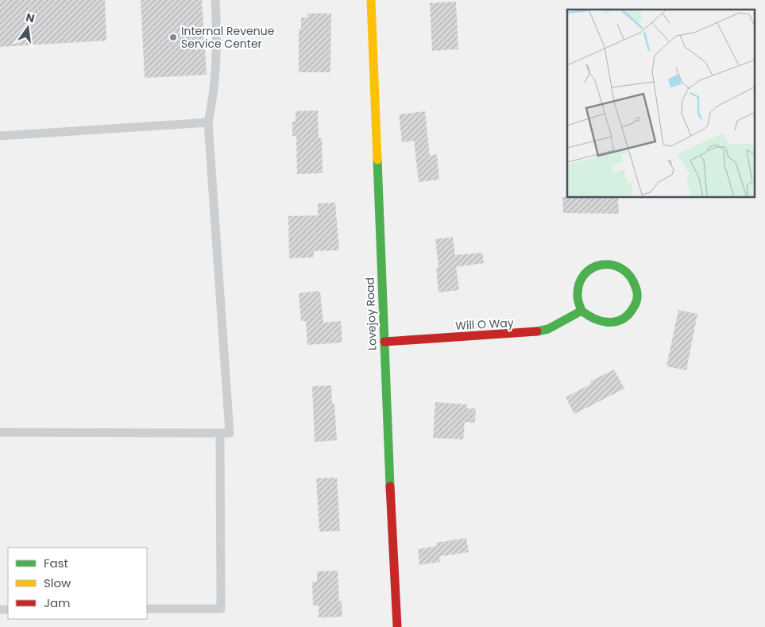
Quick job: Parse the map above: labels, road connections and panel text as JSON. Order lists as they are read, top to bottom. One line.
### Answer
{"streets":{"main road":["Lovejoy Road","Will O Way"]},"crossings":[["Lovejoy Road","Will O Way"]],"places":["Internal Revenue Service Center"],"legend":["Fast","Slow","Jam"],"north":"top"}
